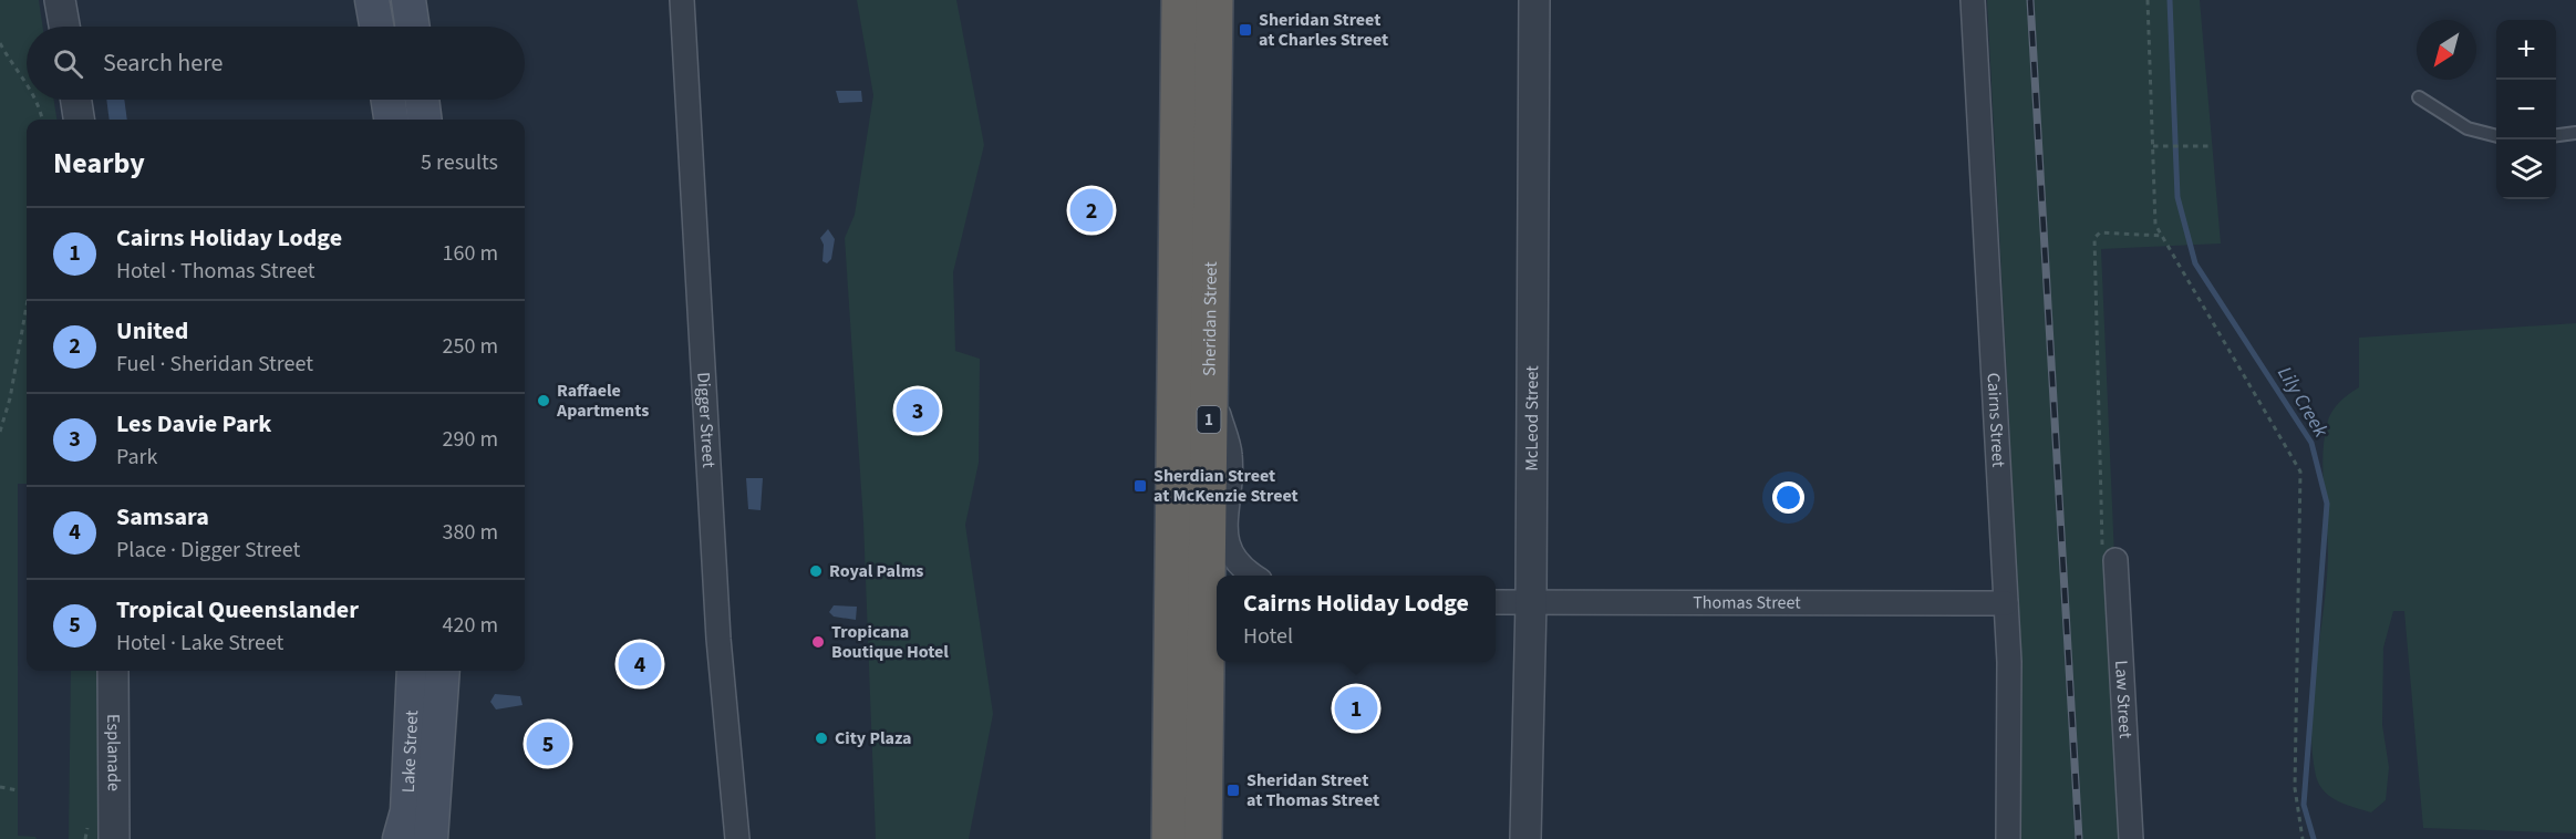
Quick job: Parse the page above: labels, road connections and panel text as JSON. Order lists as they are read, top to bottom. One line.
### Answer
{"streets":{"highway":["Sheridan Street","1"],"main road":["Lake Street"],"street":["Digger Street","McLeod Street","Cairns Street","Thomas Street","Law Street","Esplanade"]},"crossings":[["McLeod Street","Thomas Street"],["Cairns Street","Thomas Street"]],"water":["Lily Creek"],"places":{"transit":["Sheridan Street at Charles Street","Sherdian Street at McKenzie Street","Sheridan Street at Thomas Street"],"other":["Raffaele Apartments","Royal Palms","Tropicana Boutique Hotel","City Plaza"]},"north":"bottom left","page":{"map_buttons":["+","−"],"search":"Search here","heading":["Nearby","5 results"],"pins":["2","3","4","1","5"],"list":[{"mark":"1","name":"Cairns Holiday Lodge","note":"Hotel · Thomas Street","value":"160 m"},{"mark":"2","name":"United","note":"Fuel · Sheridan Street","value":"250 m"},{"mark":"3","name":"Les Davie Park","note":"Park","value":"290 m"},{"mark":"4","name":"Samsara","note":"Place · Digger Street","value":"380 m"},{"mark":"5","name":"Tropical Queenslander","note":"Hotel · Lake Street","value":"420 m"}],"popup":["Cairns Holiday Lodge","Hotel"]}}
